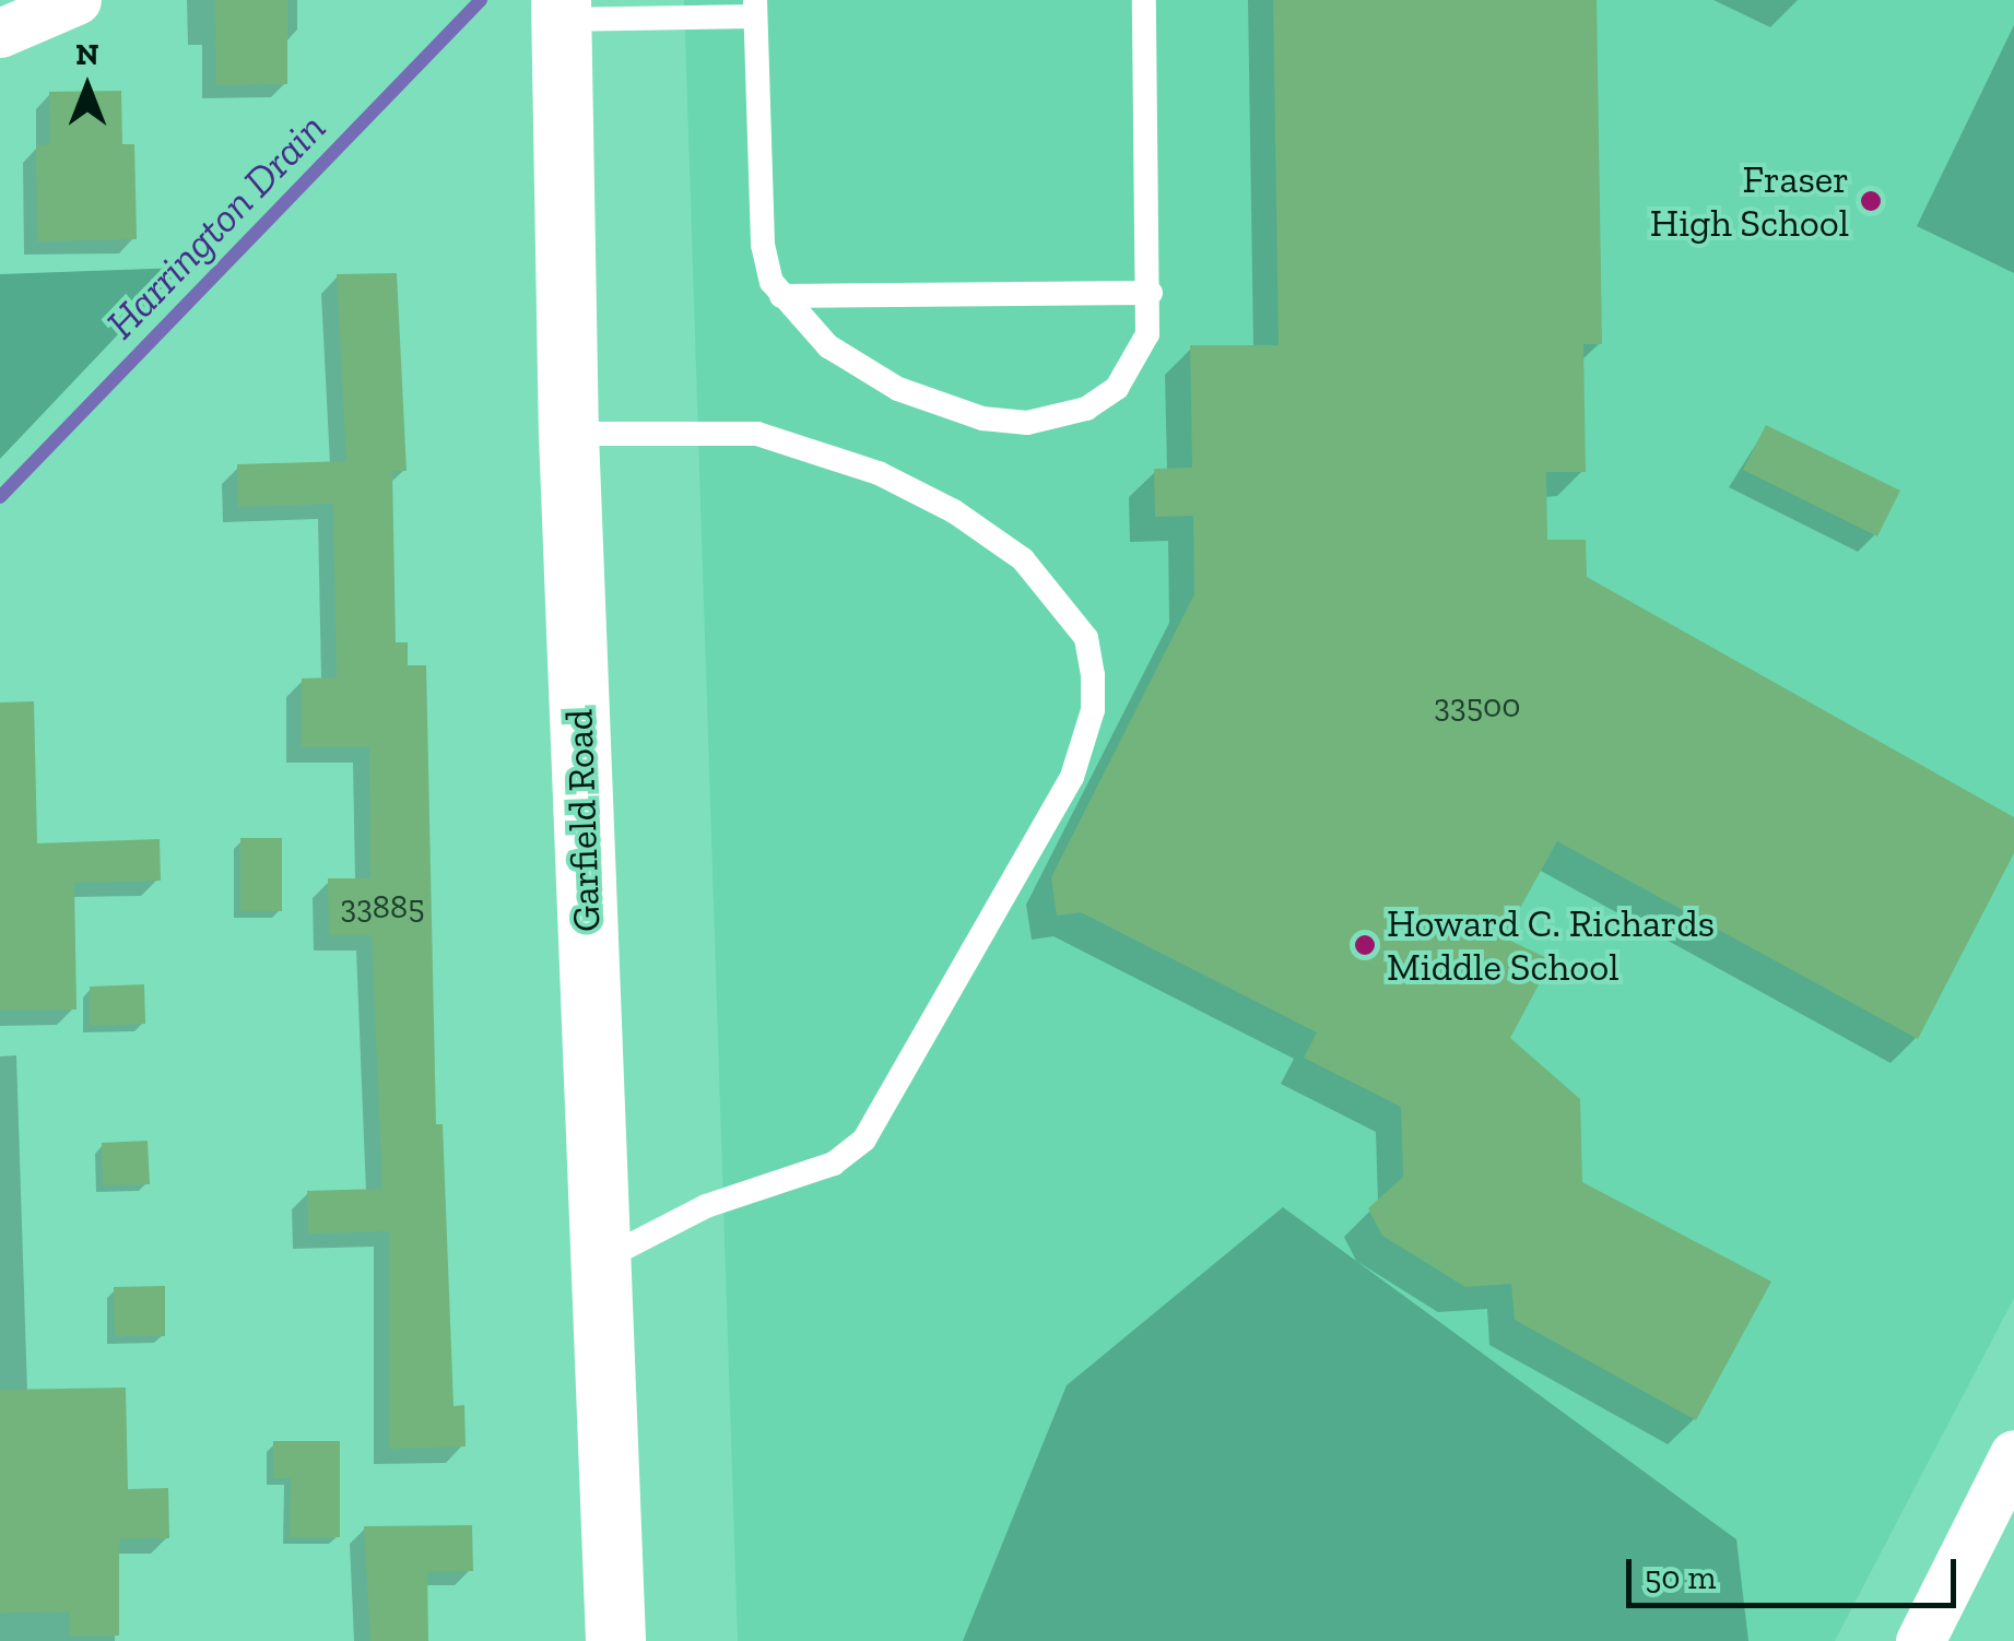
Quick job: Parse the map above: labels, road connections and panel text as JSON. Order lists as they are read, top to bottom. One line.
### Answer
{"streets":{"main road":["Garfield Road"]},"water":["Harrington Drain"],"places":["Fraser High School","Howard C. Richards Middle School"],"house_numbers":["33500","33885"],"scale_bar":"50 m","north":"top"}
